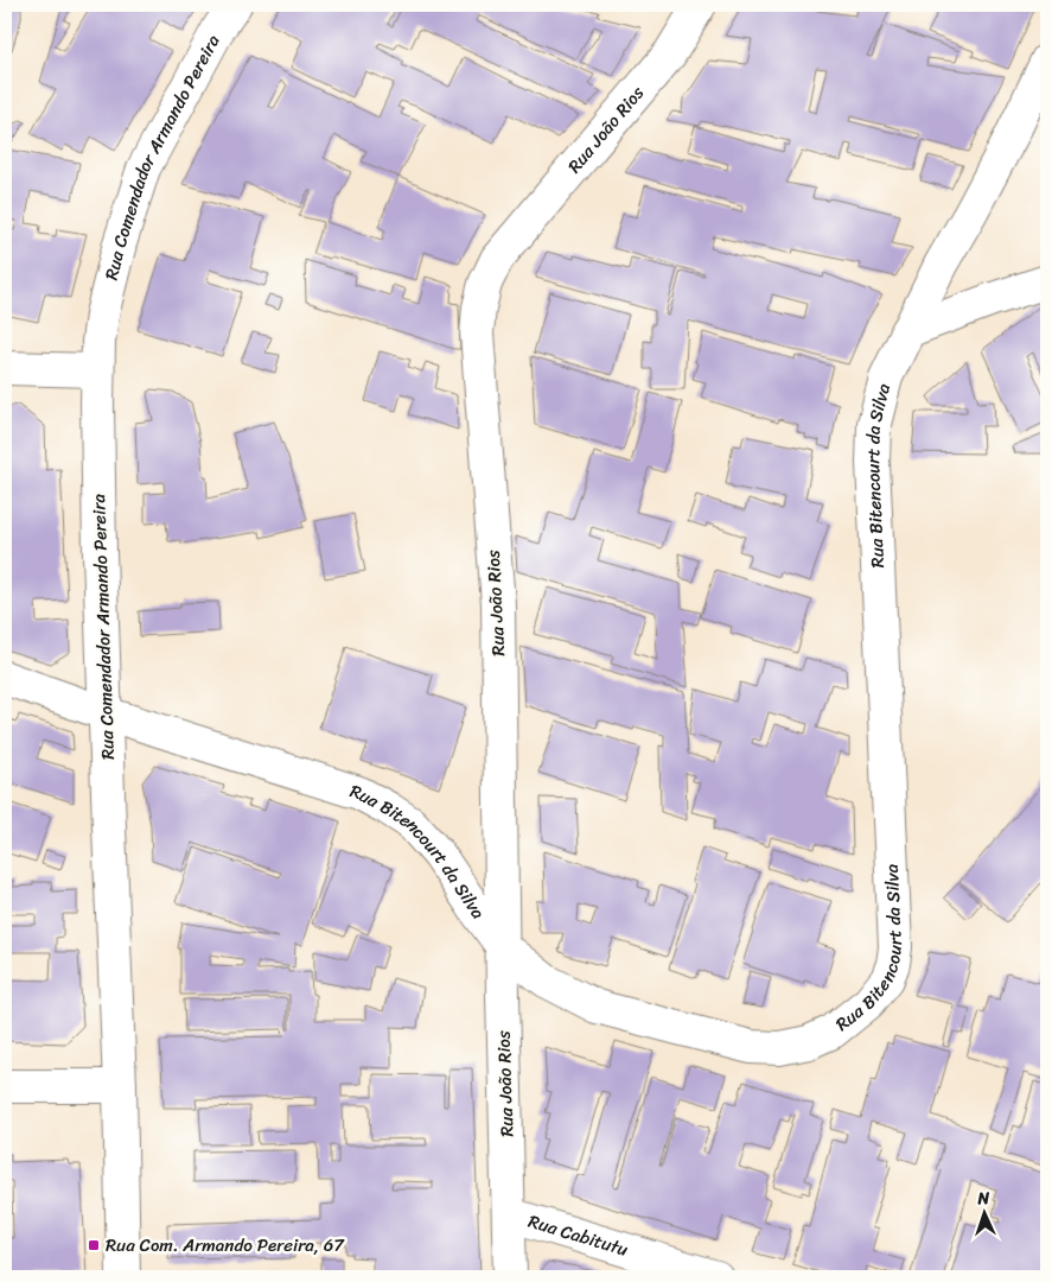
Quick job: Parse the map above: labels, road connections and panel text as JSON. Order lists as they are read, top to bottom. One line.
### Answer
{"streets":{"street":["Rua João Rios","Rua Comendador Armando Pereira","Rua Bitencourt da Silva","Rua Cabitutu"]},"crossings":[["Rua João Rios","Rua Bitencourt da Silva"],["Rua João Rios","Rua Cabitutu"],["Rua Comendador Armando Pereira","Rua Bitencourt da Silva"]],"places":{"transit":["Rua Com. Armando Pereira, 67"]},"north":"top"}
